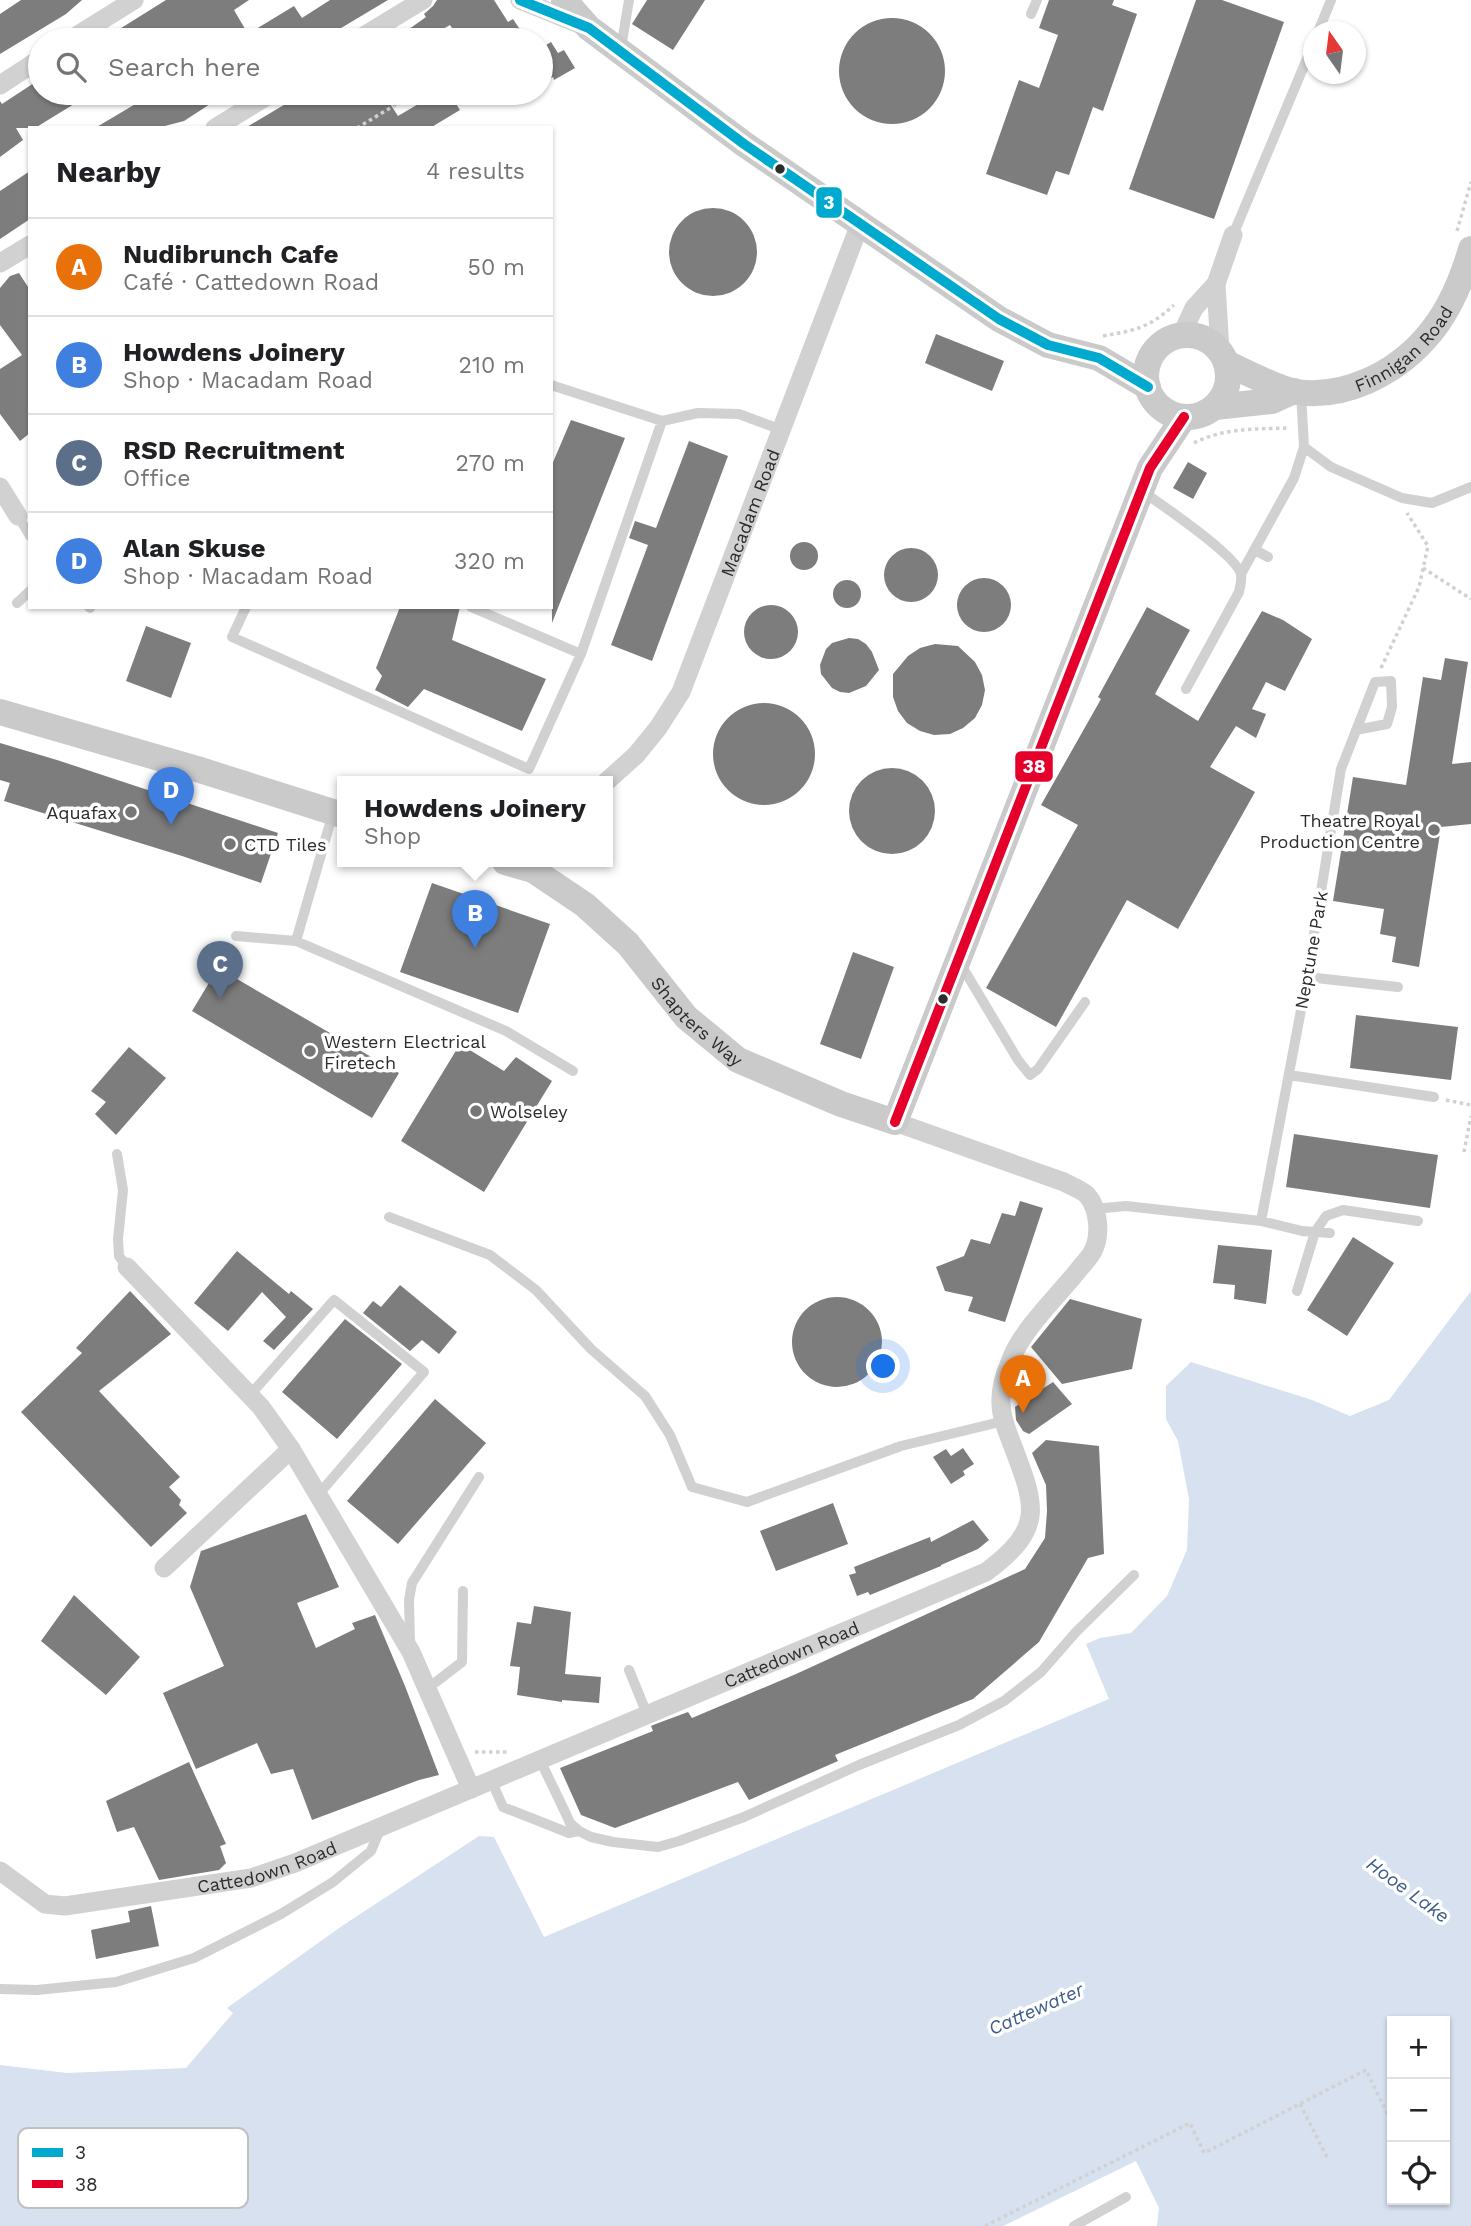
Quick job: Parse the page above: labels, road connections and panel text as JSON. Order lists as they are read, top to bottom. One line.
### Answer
{"streets":{"street":["Finnigan Road","Macadam Road","Shapters Way","Cattedown Road"],"lane":["Neptune Park"]},"water":["Hooe Lake","Cattewater"],"places":["Aquafax","Theatre Royal Production Centre","CTD Tiles","Western Electrical Firetech","Wolseley"],"lines":["transit line 3","transit line 38"],"legend":["3","38"],"north":"top","page":{"search":"Search here","heading":["Nearby","4 results"],"list":[{"mark":"A","name":"Nudibrunch Cafe","note":"Café · Cattedown Road","value":"50 m"},{"mark":"B","name":"Howdens Joinery","note":"Shop · Macadam Road","value":"210 m"},{"mark":"C","name":"RSD Recruitment","note":"Office","value":"270 m"},{"mark":"D","name":"Alan Skuse","note":"Shop · Macadam Road","value":"320 m"}],"pins":["D","B","C","A"],"popup":["Howdens Joinery","Shop"],"map_buttons":["+","−"]}}
